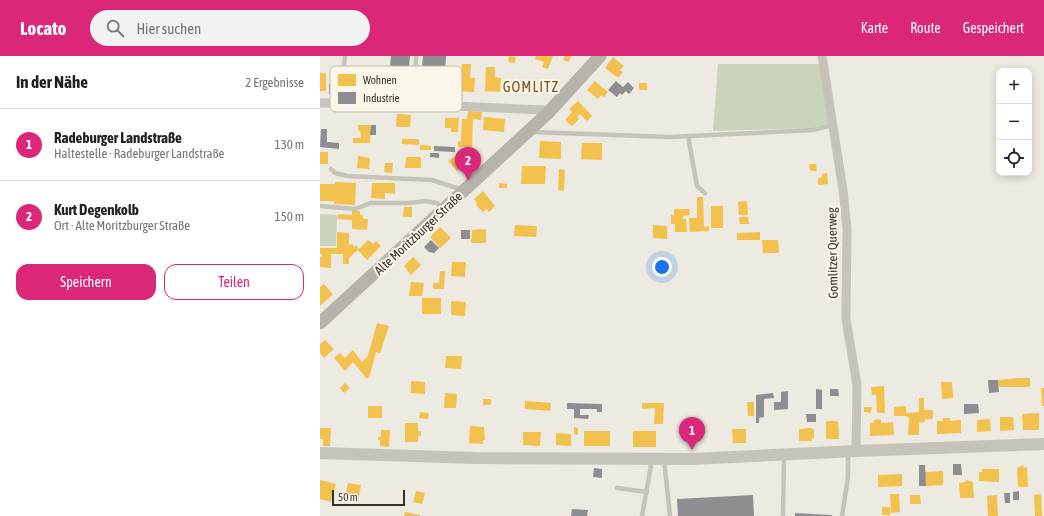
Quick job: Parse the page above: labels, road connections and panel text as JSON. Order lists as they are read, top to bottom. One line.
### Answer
{"streets":{"main road":["Alte Moritzburger Straße"],"street":["Gomlitzer Querweg"]},"districts":["GOMLITZ"],"legend":["Wohnen","Industrie"],"scale_bar":"50 m","page":{"header":"Locato","search":"Hier suchen","nav":["Karte","Route","Gespeichert"],"heading":["In der Nähe","2 Ergebnisse"],"map_buttons":["+","−"],"list":[{"mark":"1","name":"Radeburger Landstraße","note":"Haltestelle · Radeburger Landstraße","value":"130 m"},{"mark":"2","name":"Kurt Degenkolb","note":"Ort · Alte Moritzburger Straße","value":"150 m"}],"pins":["2","1"],"buttons":["Speichern","Teilen"],"scale":"50 m"}}
